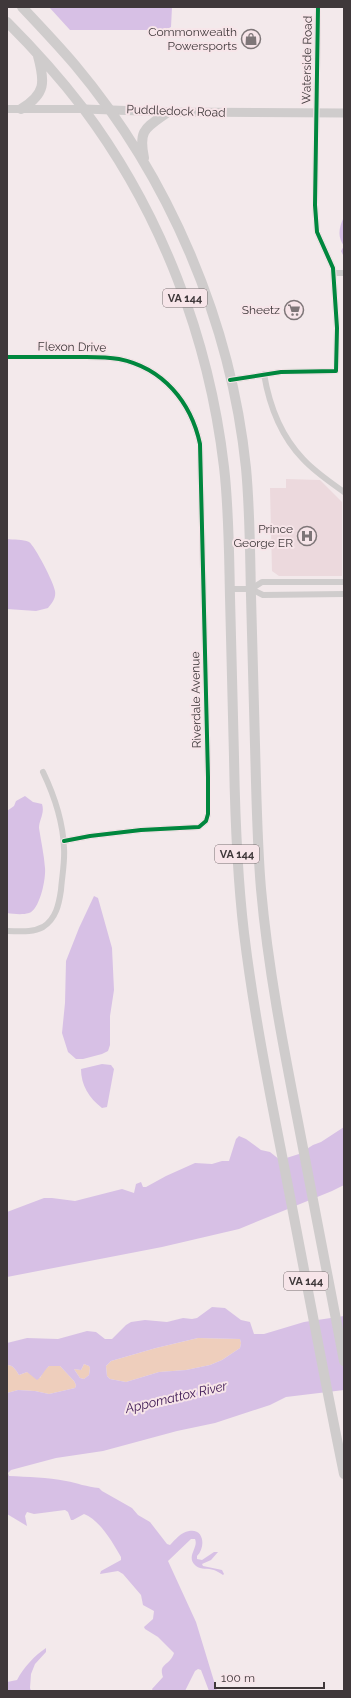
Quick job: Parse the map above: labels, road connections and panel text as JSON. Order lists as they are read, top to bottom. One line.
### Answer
{"streets":{"main road":["Puddledock Road","VA 144"],"street":["Waterside Road","Flexon Drive","Riverdale Avenue"]},"crossings":[["Waterside Road","Puddledock Road"],["Puddledock Road","VA 144"],["Flexon Drive","Riverdale Avenue"]],"water":["Appomattox River"],"places":{"shop":["Commonwealth Powersports"],"supermarket":["Sheetz"],"hospital":["Prince George ER"]},"scale_bar":"100 m"}
